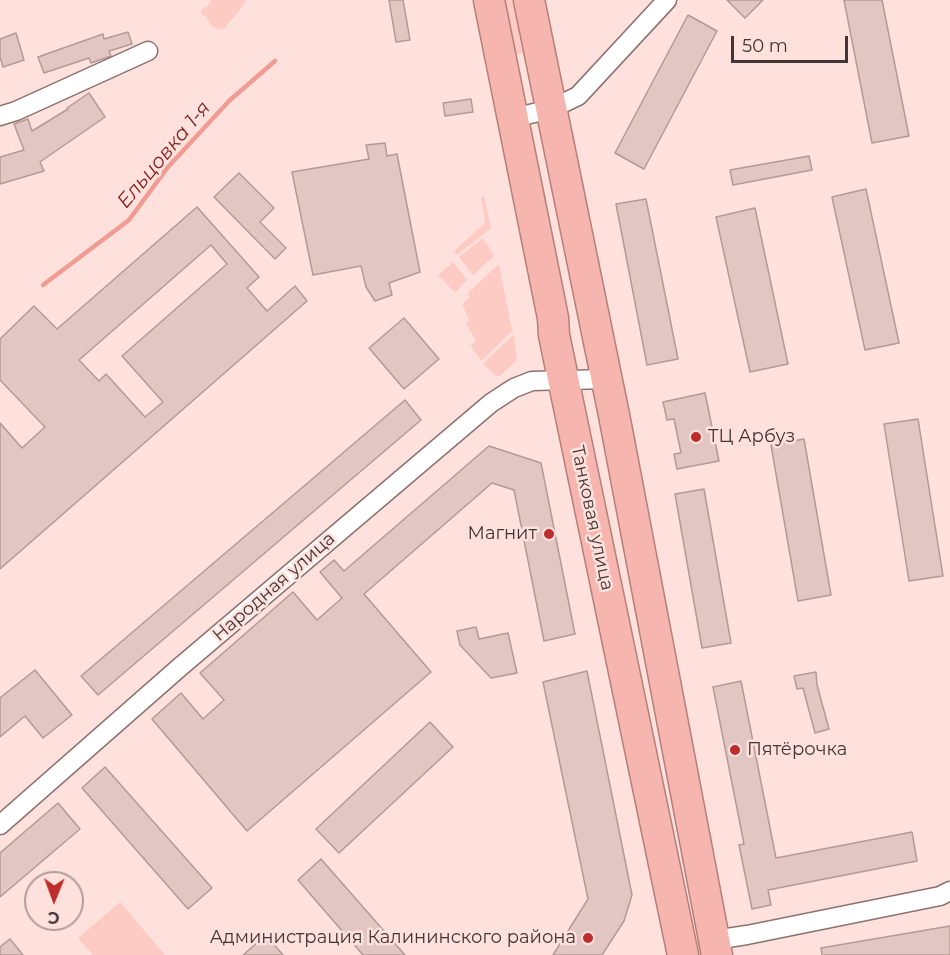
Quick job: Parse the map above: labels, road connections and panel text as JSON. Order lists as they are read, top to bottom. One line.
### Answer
{"streets":{"highway":["Танковая улица"],"street":["Народная улица"]},"crossings":[["Танковая улица","Народная улица"]],"water":["Ельцовка 1-я"],"places":["ТЦ Арбуз","Магнит","Пятёрочка","Администрация Калининского района"],"scale_bar":"50 m","north":"bottom"}
